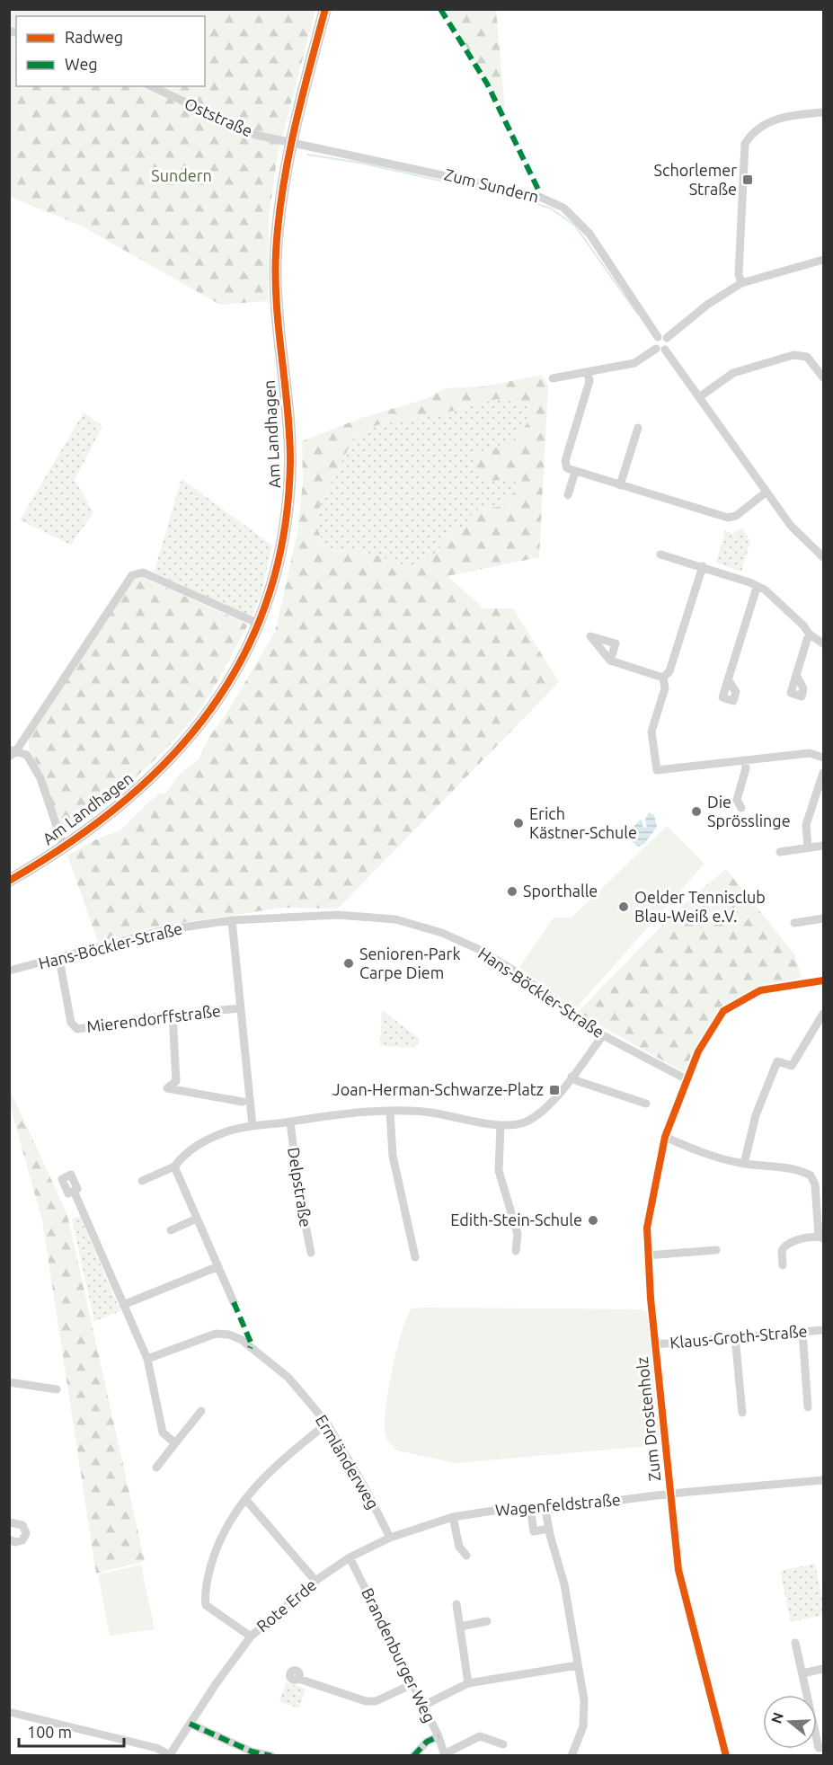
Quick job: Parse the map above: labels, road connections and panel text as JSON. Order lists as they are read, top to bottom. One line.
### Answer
{"streets":{"street":["Oststraße","Zum Sundern","Am Landhagen","Hans-Böckler-Straße","Mierendorffstraße","Delpstraße","Klaus-Groth-Straße","Zum Drostenholz","Ermländerweg","Wagenfeldstraße","Rote Erde","Brandenburger Weg"]},"crossings":[["Oststraße","Zum Sundern"],["Oststraße","Am Landhagen"],["Zum Sundern","Am Landhagen"],["Hans-Böckler-Straße","Mierendorffstraße"],["Hans-Böckler-Straße","Zum Drostenholz"],["Klaus-Groth-Straße","Zum Drostenholz"],["Zum Drostenholz","Wagenfeldstraße"],["Ermländerweg","Rote Erde"],["Wagenfeldstraße","Rote Erde"],["Rote Erde","Brandenburger Weg"]],"parks":["Sundern"],"places":{"transit":["Schorlemer Straße","Joan-Herman-Schwarze-Platz"],"other":["Die Sprösslinge","Erich Kästner-Schule","Sporthalle","Oelder Tennisclub Blau-Weiß e.V.","Senioren-Park Carpe Diem","Edith-Stein-Schule"]},"legend":["Radweg","Weg"],"scale_bar":"100 m","north":"left"}
